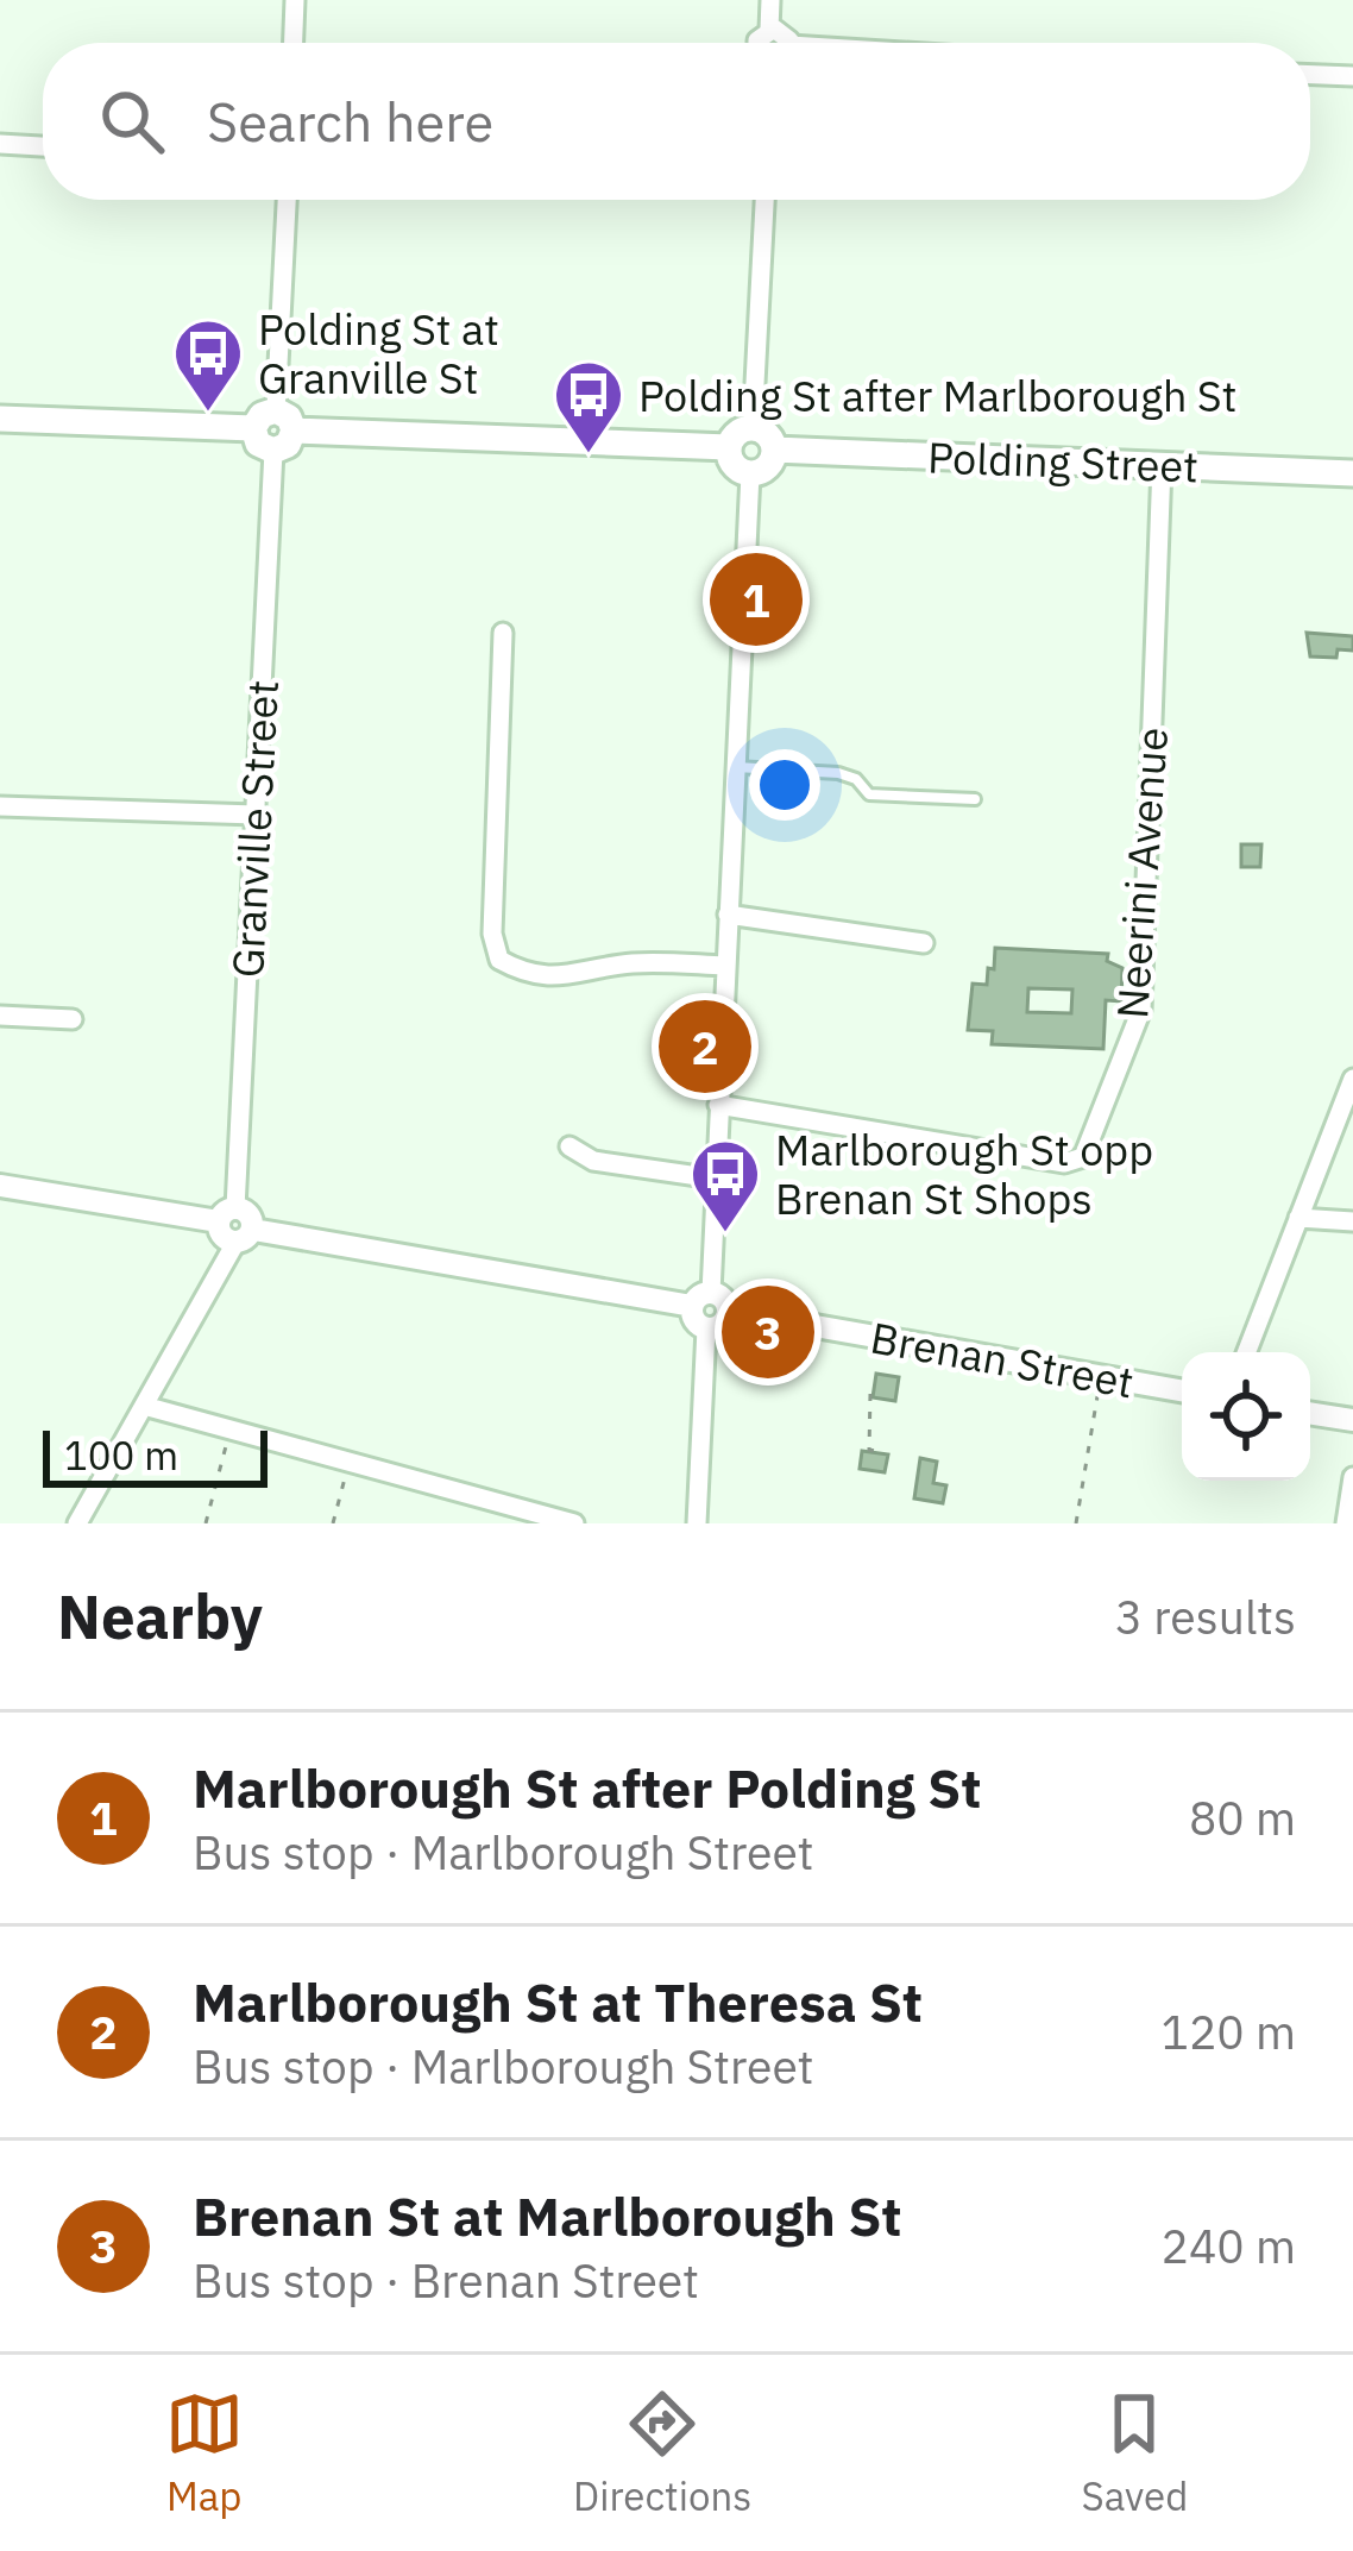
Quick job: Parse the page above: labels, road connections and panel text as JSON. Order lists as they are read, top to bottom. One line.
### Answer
{"streets":{"main road":["Polding Street"],"street":["Granville Street","Neerini Avenue","Brenan Street"]},"crossings":[["Polding Street","Neerini Avenue"]],"places":{"bus stop":["Polding St at Granville St","Polding St after Marlborough St","Marlborough St opp Brenan St Shops"]},"scale_bar":"100 m","page":{"search":"Search here","pins":["1","2","3"],"scale":"100 m","heading":["Nearby","3 results"],"list":[{"mark":"1","name":"Marlborough St after Polding St","note":"Bus stop · Marlborough Street","value":"80 m"},{"mark":"2","name":"Marlborough St at Theresa St","note":"Bus stop · Marlborough Street","value":"120 m"},{"mark":"3","name":"Brenan St at Marlborough St","note":"Bus stop · Brenan Street","value":"240 m"}],"nav":["Map","Directions","Saved"]}}
